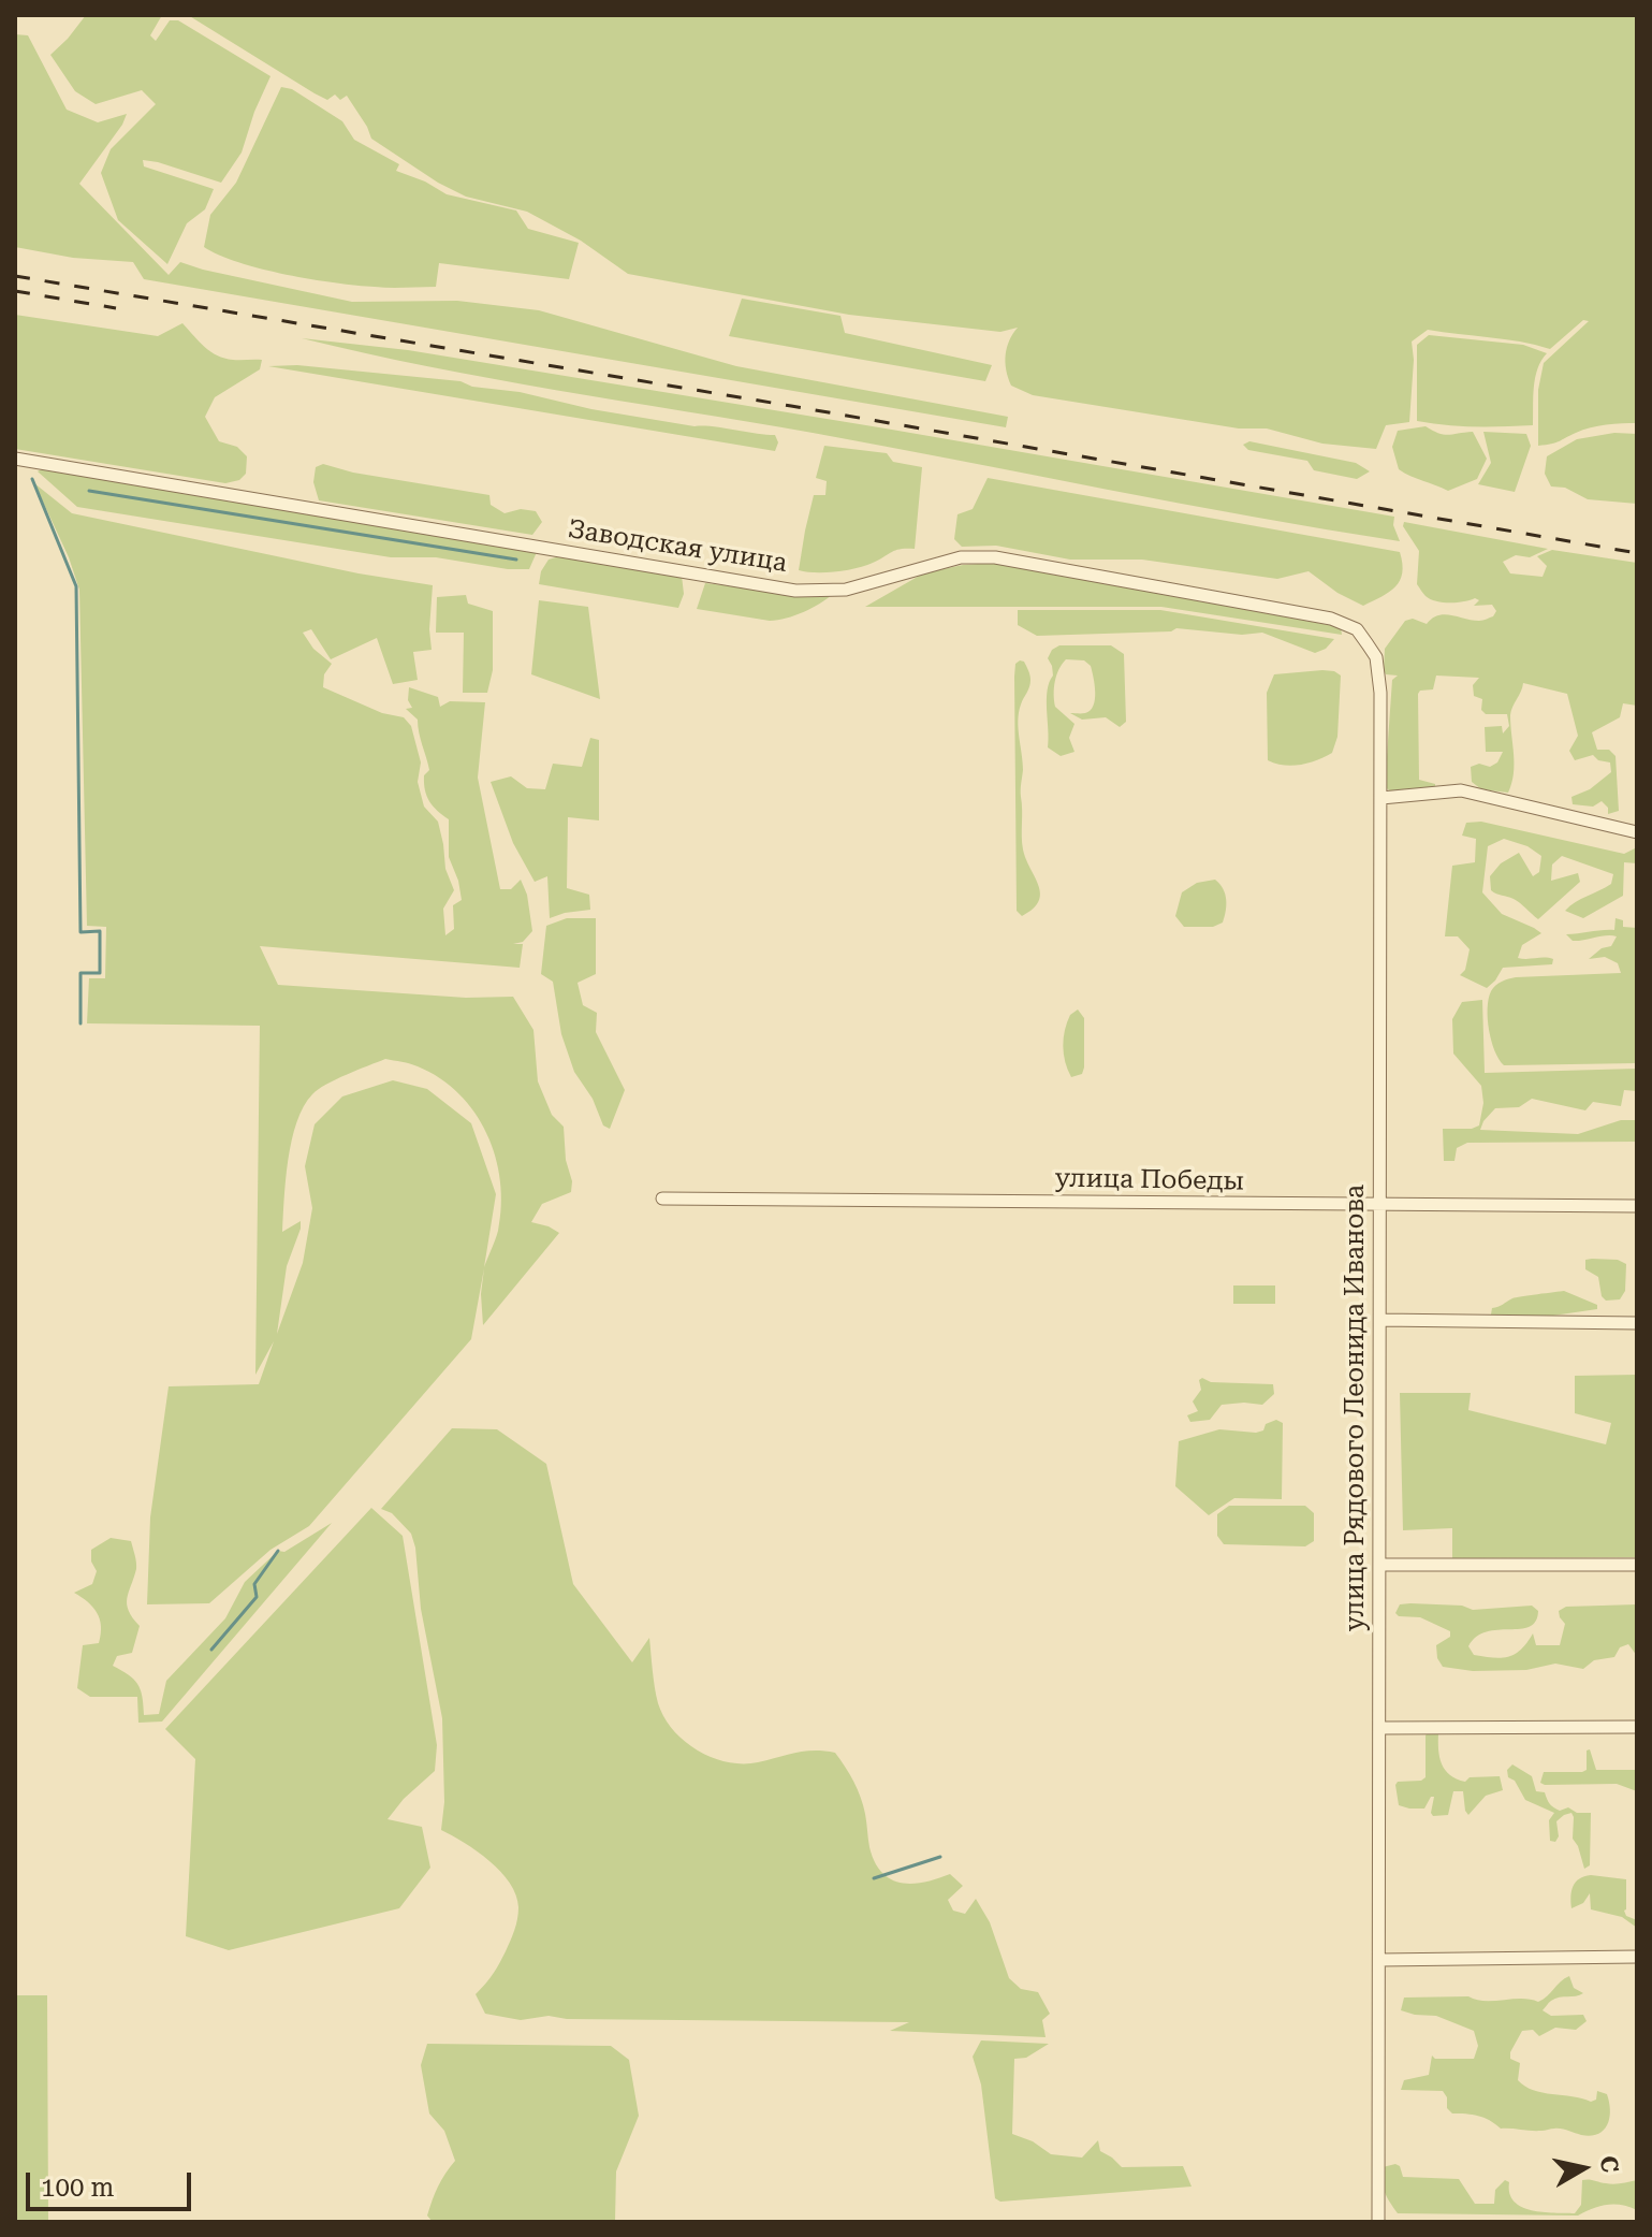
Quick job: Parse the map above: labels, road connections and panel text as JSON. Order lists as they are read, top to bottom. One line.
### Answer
{"streets":{"street":["Заводская улица","улица Победы","улица Рядового Леонида Иванова"]},"crossings":[["Заводская улица","улица Рядового Леонида Иванова"],["улица Победы","улица Рядового Леонида Иванова"]],"scale_bar":"100 m","north":"right"}
